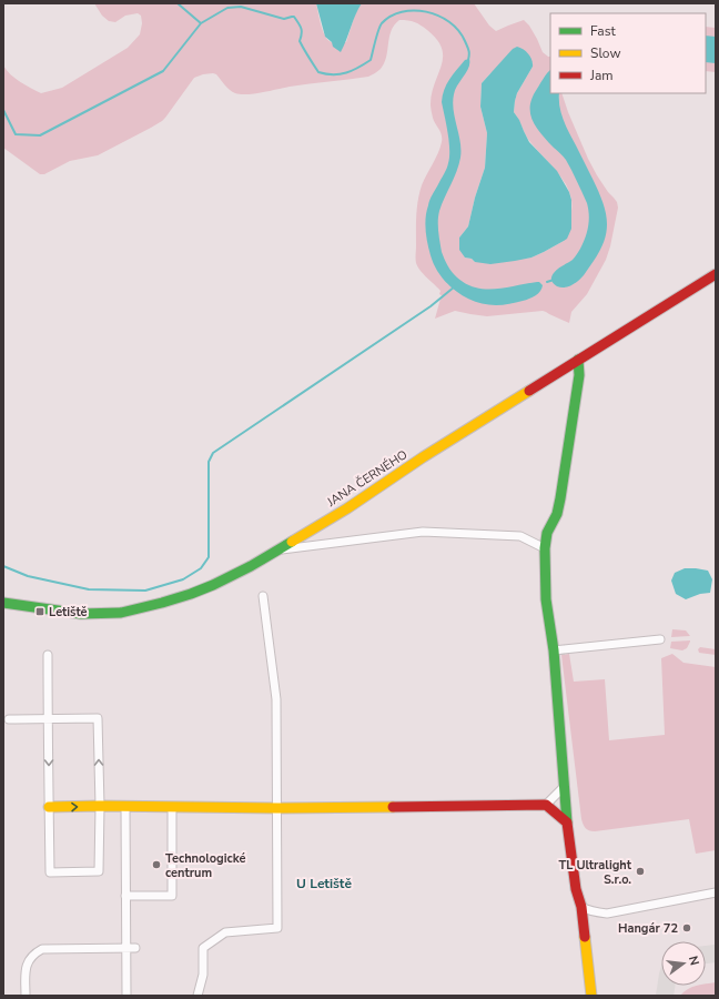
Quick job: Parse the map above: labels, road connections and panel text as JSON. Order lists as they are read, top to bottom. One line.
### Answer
{"streets":{"street":["JANA ČERNÉHO"]},"districts":["U Letiště"],"places":{"transit":["Letiště"],"other":["Technologické centrum","TL Ultralight S.r.o.","Hangár 72"]},"legend":["Fast","Slow","Jam"],"north":"right"}
